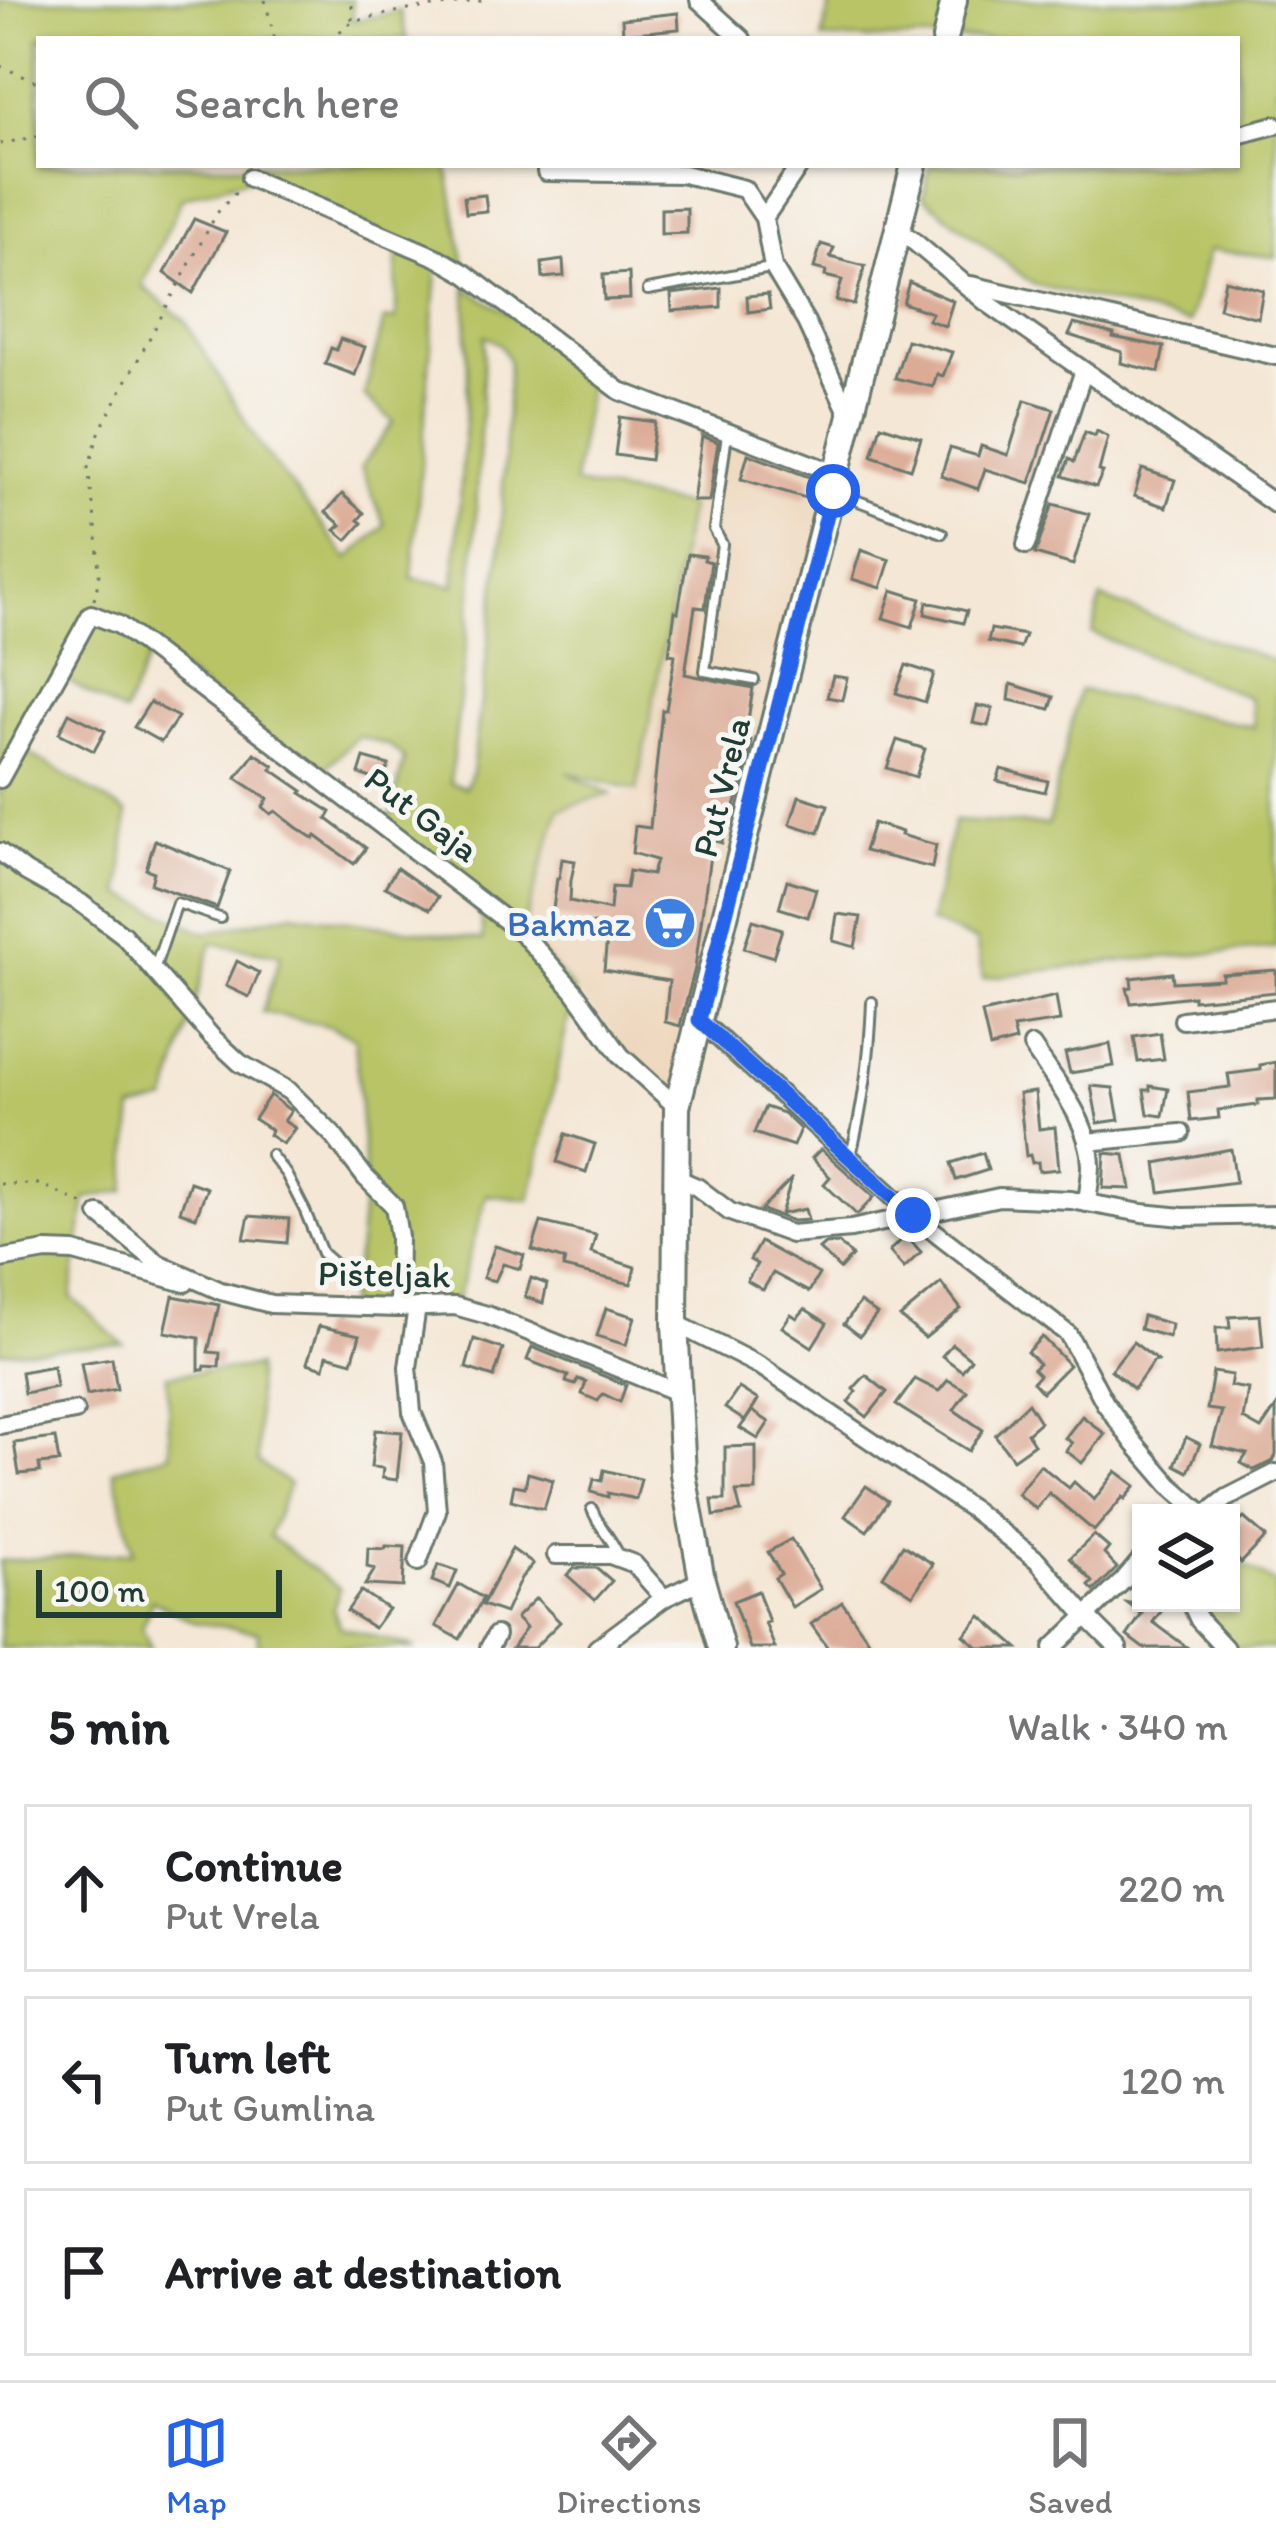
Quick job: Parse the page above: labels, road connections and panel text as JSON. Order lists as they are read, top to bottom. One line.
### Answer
{"streets":{"main road":["Put Vrela"],"street":["Put Gaja","Pišteljak"]},"crossings":[["Put Vrela","Put Gaja"],["Put Vrela","Pišteljak"]],"places":{"supermarket":["Bakmaz"]},"scale_bar":"100 m","page":{"search":"Search here","scale":"100 m","heading":["5 min","Walk · 340 m"],"list":[["Continue","Put Vrela","220 m"],["Turn left","Put Gumlina","120 m"],"Arrive at destination"],"nav":["Map","Directions","Saved"]}}
